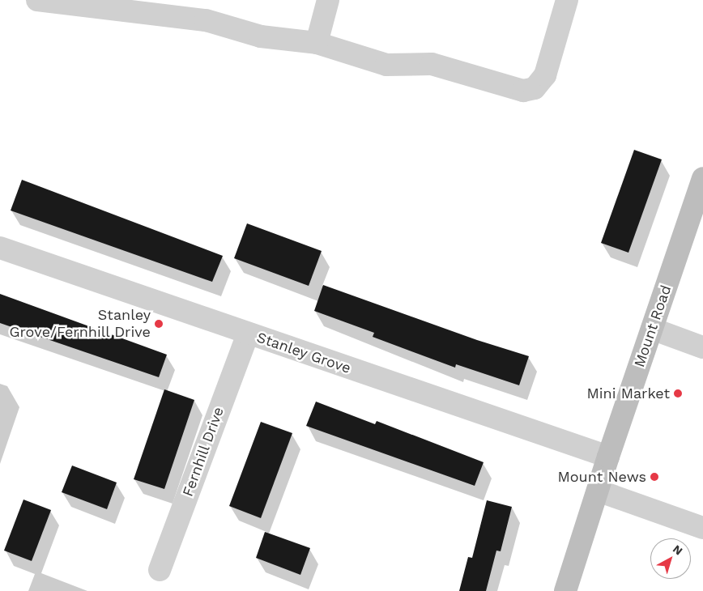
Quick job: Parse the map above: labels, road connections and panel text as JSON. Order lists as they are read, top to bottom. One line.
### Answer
{"streets":{"main road":["Mount Road"],"street":["Stanley Grove","Fernhill Drive"]},"crossings":[["Mount Road","Stanley Grove"],["Stanley Grove","Fernhill Drive"]],"places":["Stanley Grove/Fernhill Drive","Mini Market","Mount News"],"north":"top right"}
